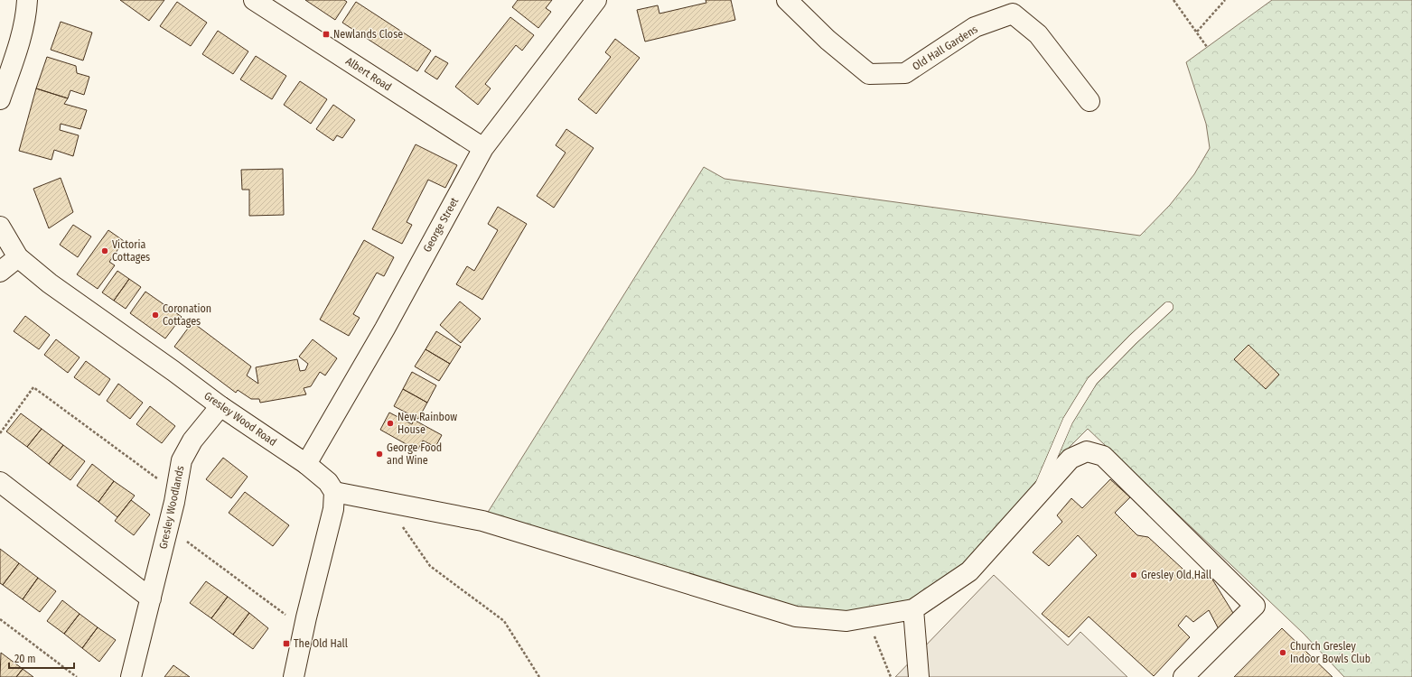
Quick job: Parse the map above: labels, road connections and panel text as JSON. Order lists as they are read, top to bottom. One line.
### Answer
{"streets":{"street":["Old Hall Gardens","Albert Road","George Street","Gresley Wood Road","Gresley Woodlands"]},"crossings":[["Albert Road","George Street"],["George Street","Gresley Wood Road"],["Gresley Wood Road","Gresley Woodlands"]],"places":{"transit":["Newlands Close","The Old Hall"],"other":["Victoria Cottages","Coronation Cottages","New Rainbow House","George Food and Wine","Gresley Old Hall","Church Gresley Indoor Bowls Club"]},"scale_bar":"20 m"}
